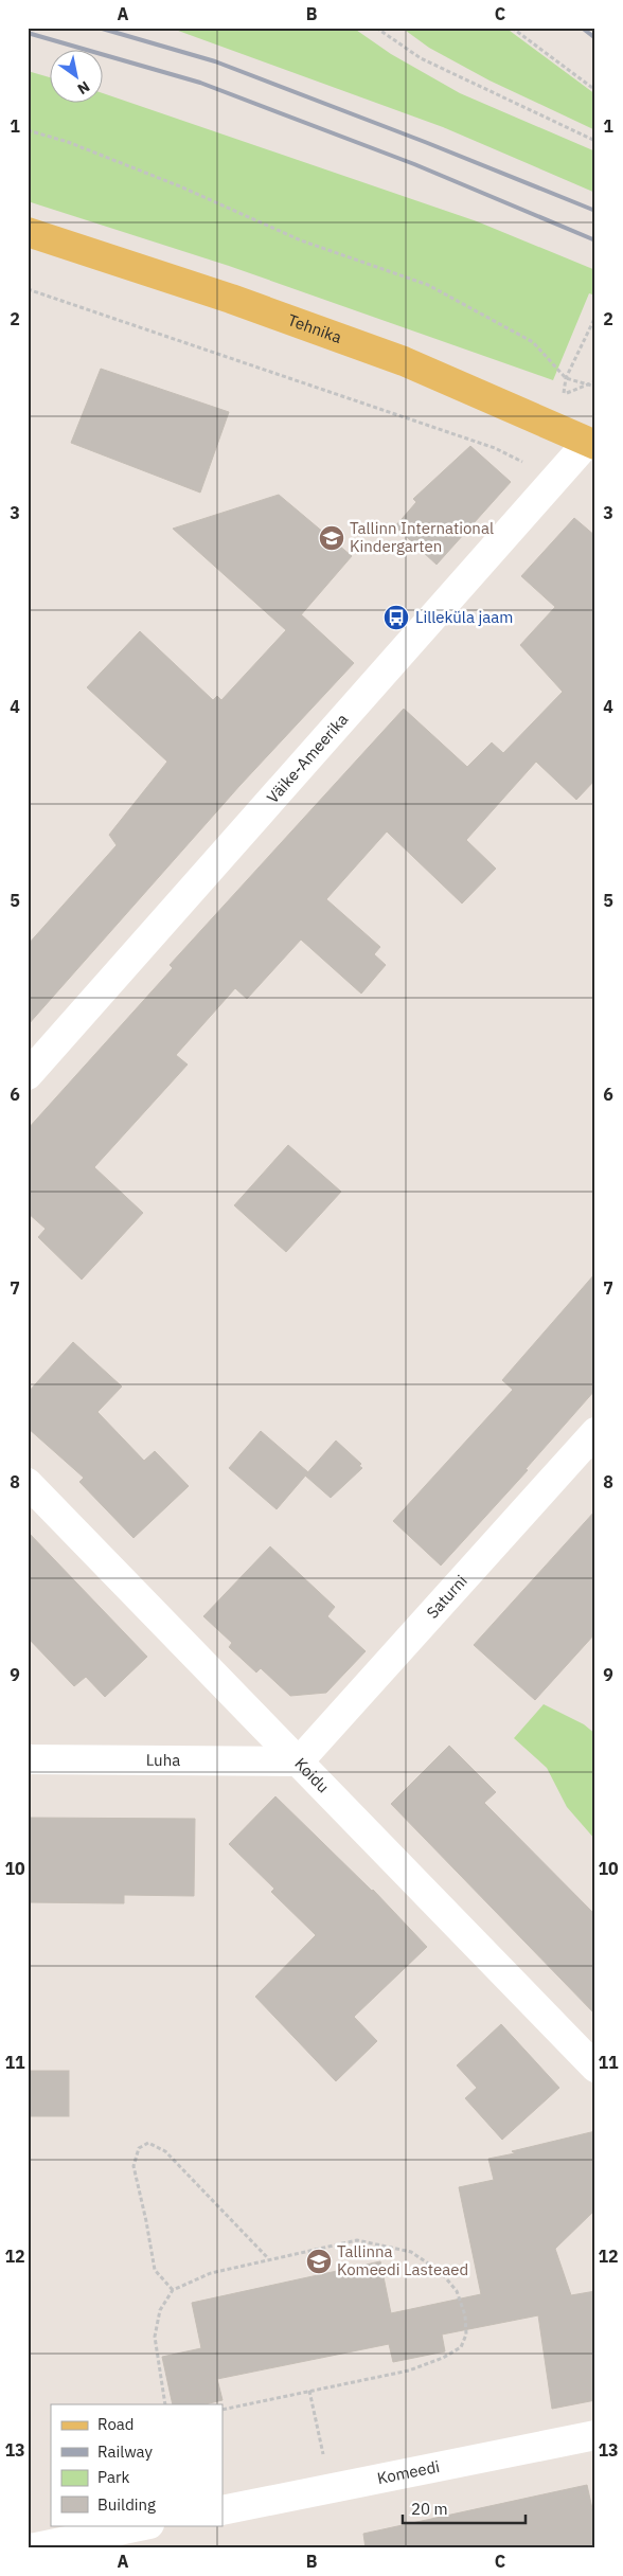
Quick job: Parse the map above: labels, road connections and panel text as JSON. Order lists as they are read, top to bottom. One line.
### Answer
{"streets":{"main road":["Tehnika"],"street":["Väike-Ameerika","Saturni","Luha","Koidu","Komeedi"]},"crossings":[["Tehnika","Väike-Ameerika"],["Saturni","Luha"],["Saturni","Koidu"],["Luha","Koidu"]],"places":{"school or university":["Tallinn International Kindergarten","Tallinna Komeedi Lasteaed"],"bus stop":["Lilleküla jaam"]},"legend":["Road","Railway","Park","Building"],"scale_bar":"20 m","north":"bottom right","grid":{"columns":["A","B","C"],"rows":["1","2","3","4","5","6","7","8","9","10","11","12","13"]}}
